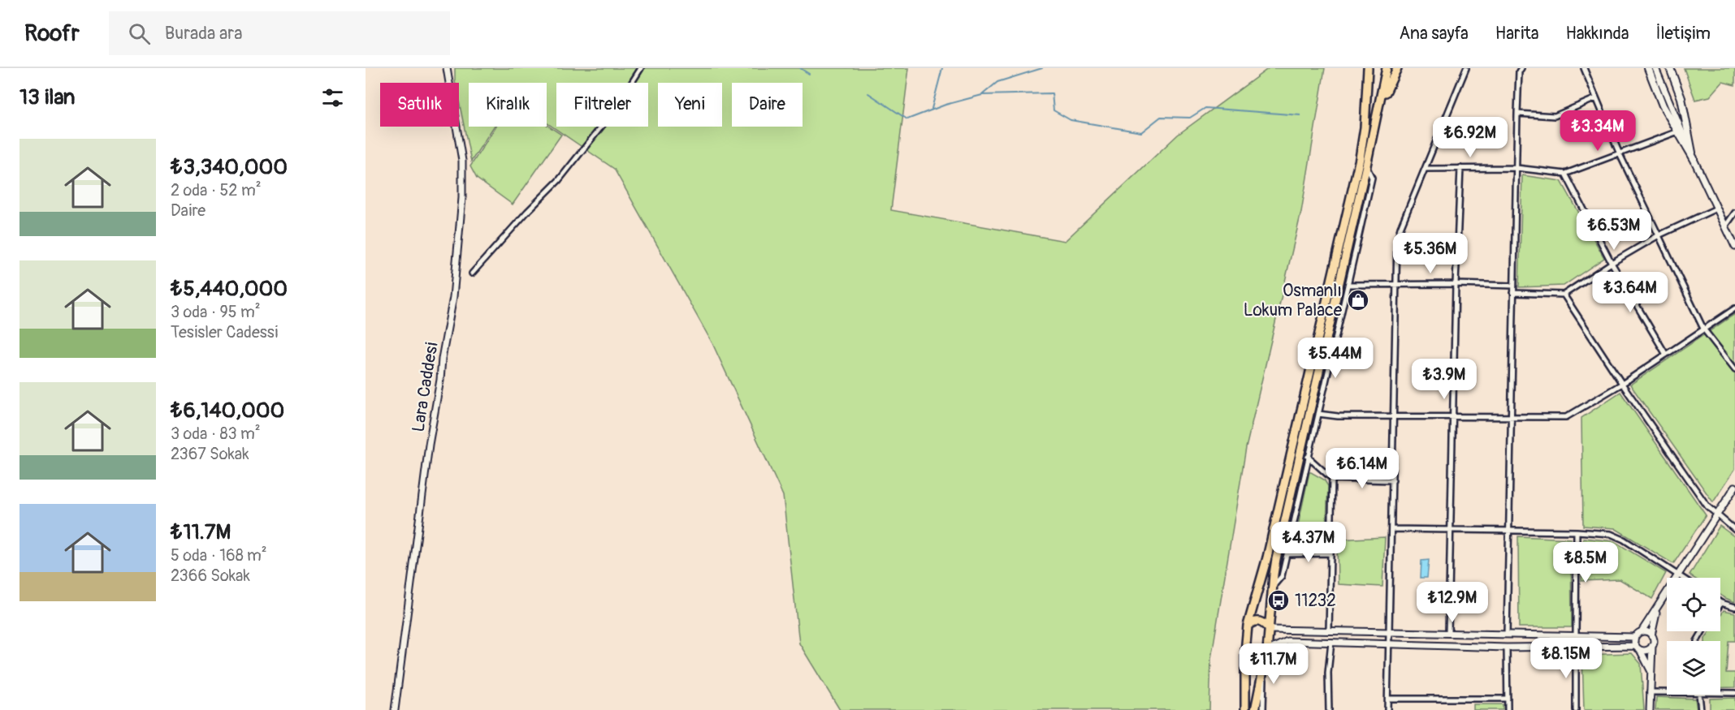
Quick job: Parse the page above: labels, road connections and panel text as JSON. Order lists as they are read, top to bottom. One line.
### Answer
{"streets":{"street":["Lara Caddesi"]},"places":{"shop":["Osmanlı Lokum Palace"],"bus stop":["11232"]},"page":{"header":"Roofr","search":"Burada ara","nav":["Ana sayfa","Harita","Hakkında","İletişim"],"heading":"13 ilan","chip":["Satılık","Kiralık","Filtreler","Yeni","Daire"],"price":["₺3.34M","₺6.92M","₺6.53M","₺5.36M","₺3.64M","₺5.44M","₺3.9M","₺6.14M","₺4.37M","₺8.5M","₺12.9M","₺8.15M","₺11.7M"],"list":[{"name":"₺3,340,000","note":"2 oda · 52 m² · Daire"},{"name":"₺5,440,000","note":"3 oda · 95 m² · Tesisler Cadessi"},{"name":"₺6,140,000","note":"3 oda · 83 m² · 2367 Sokak"},{"name":"₺11.7M","note":"5 oda · 168 m² · 2366 Sokak"}]}}
